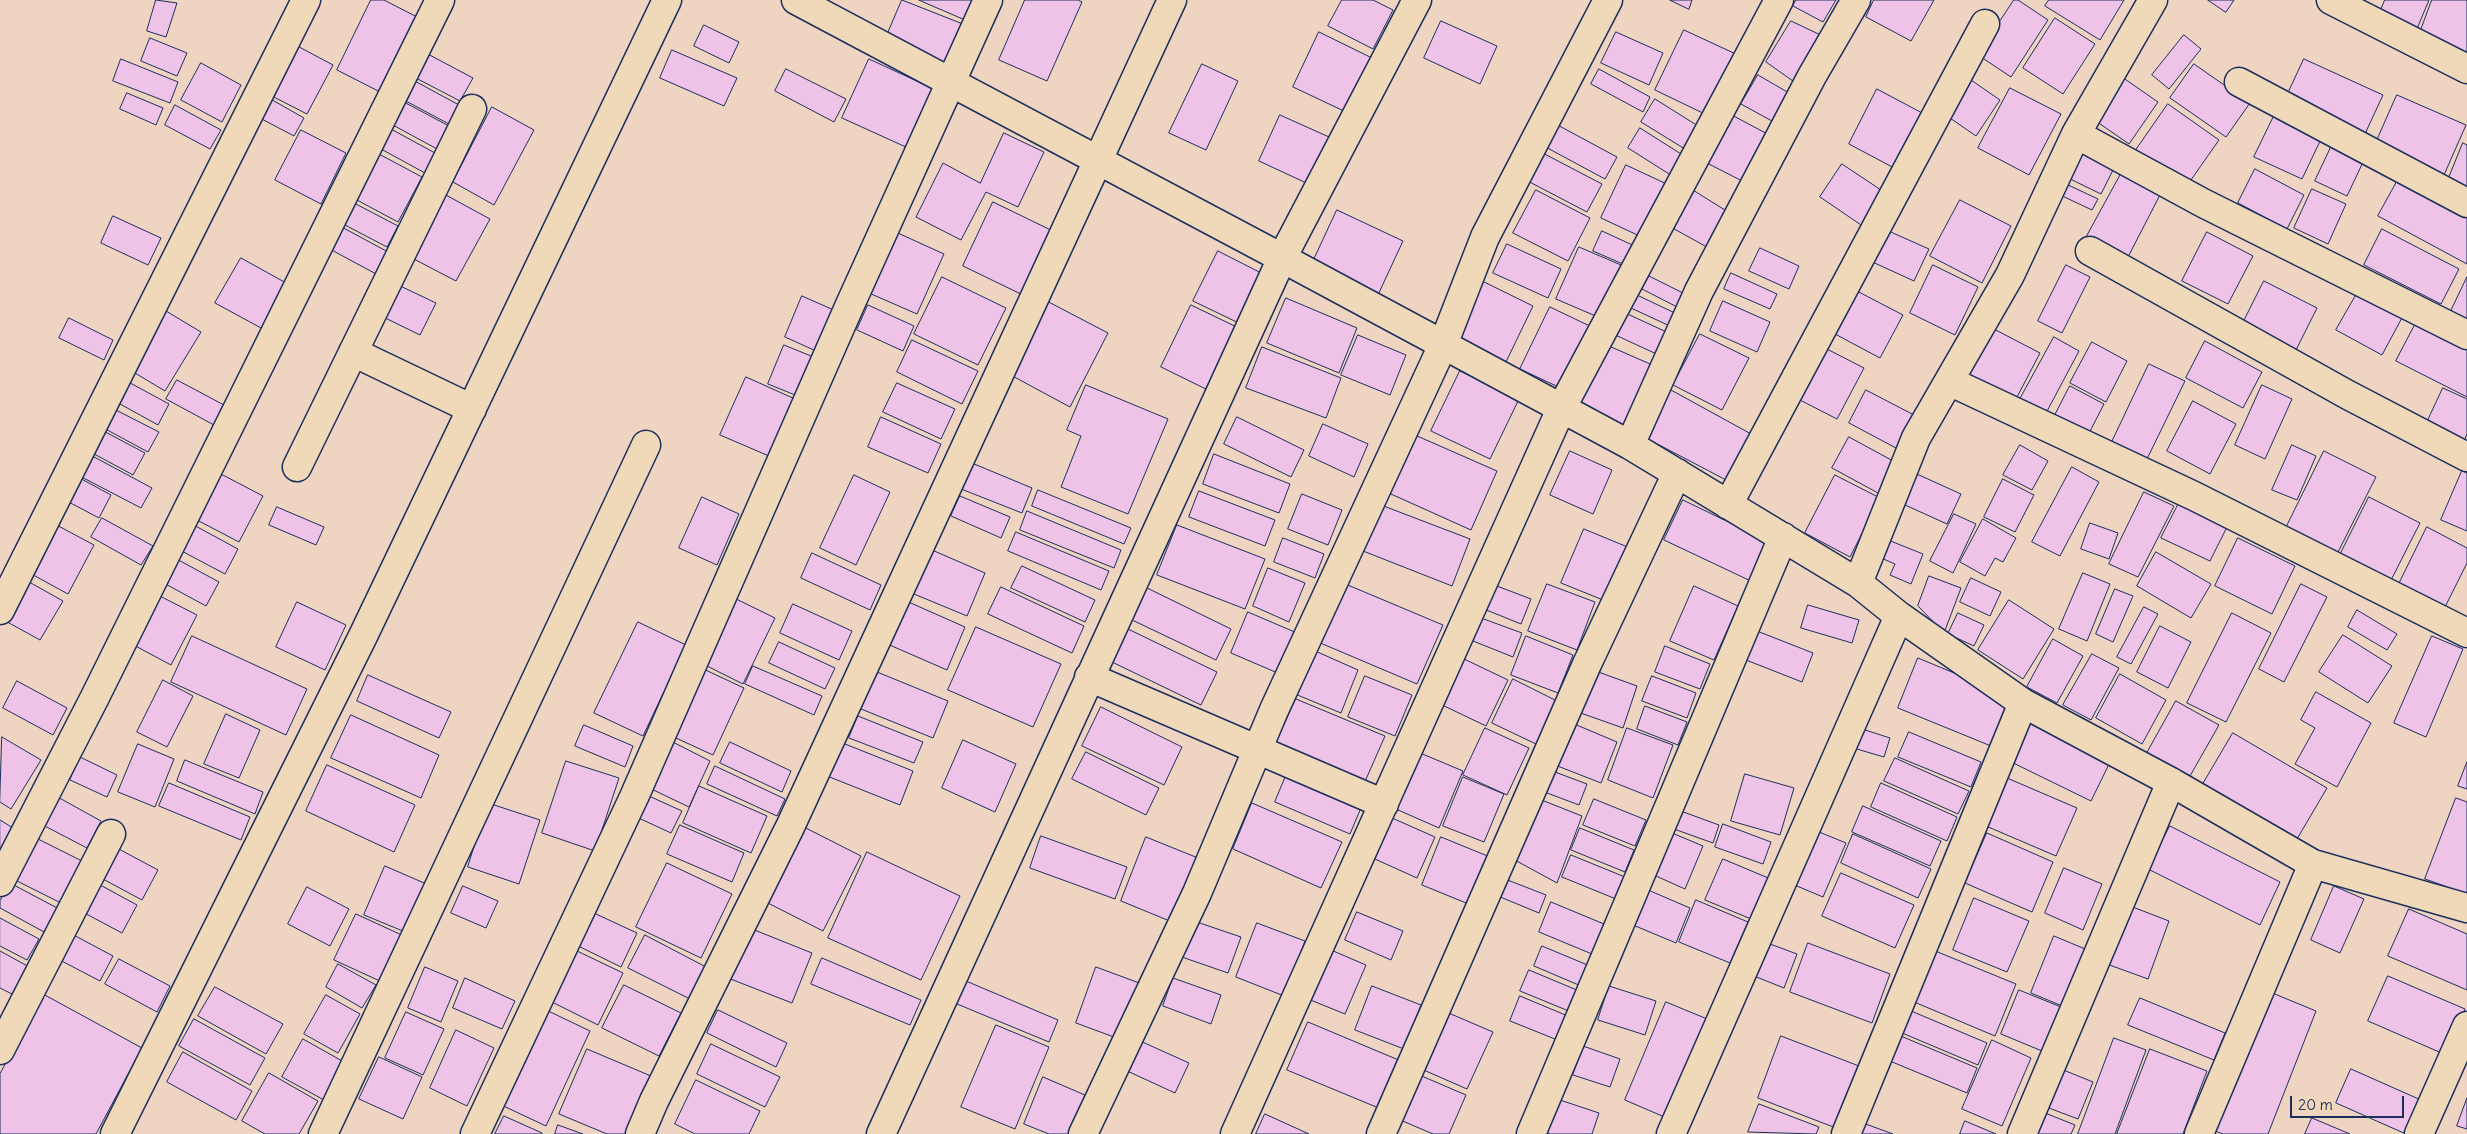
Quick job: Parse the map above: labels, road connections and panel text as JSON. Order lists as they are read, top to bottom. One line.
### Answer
{"scale_bar":"20 m"}
